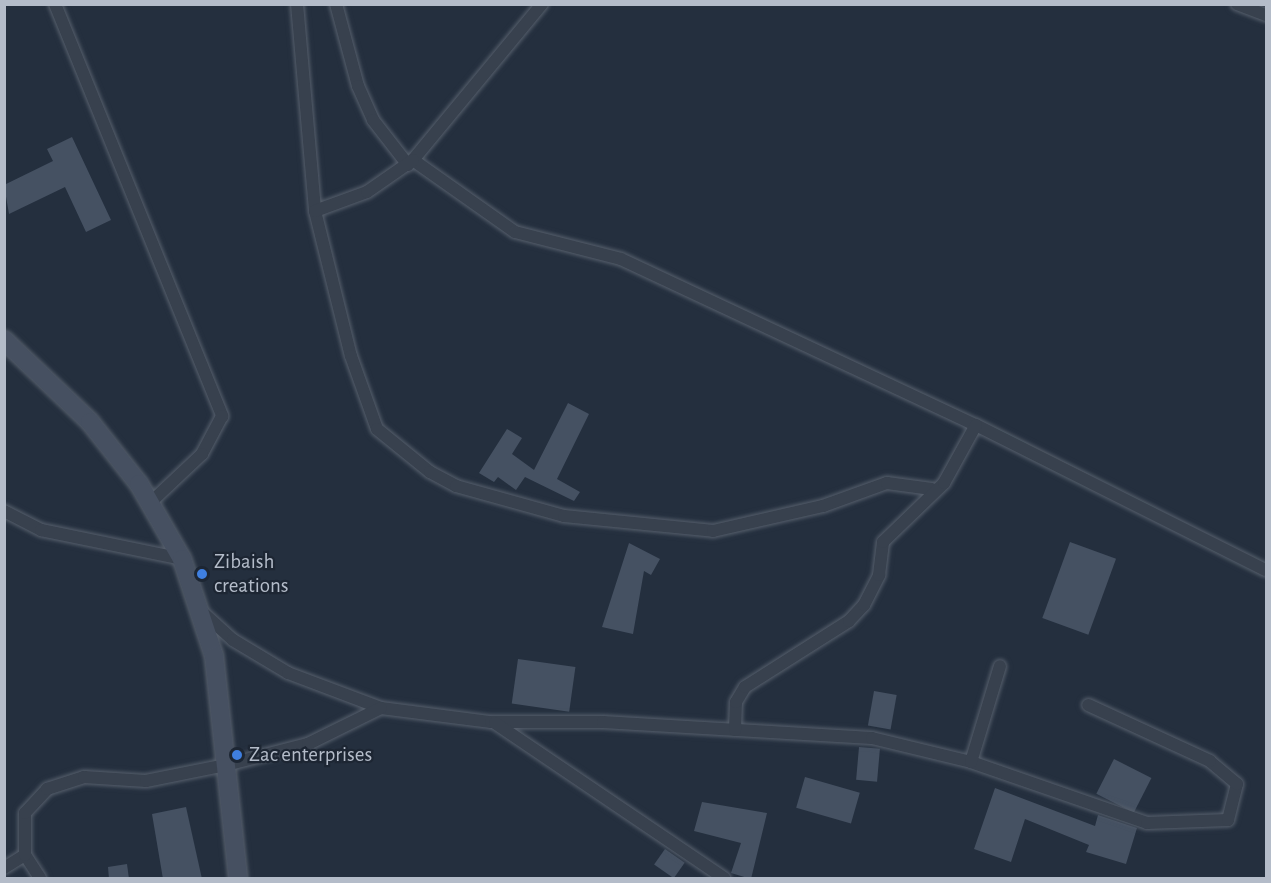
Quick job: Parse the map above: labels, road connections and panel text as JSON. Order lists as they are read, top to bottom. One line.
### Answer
{"places":["Zibaish creations","Zac enterprises"]}
